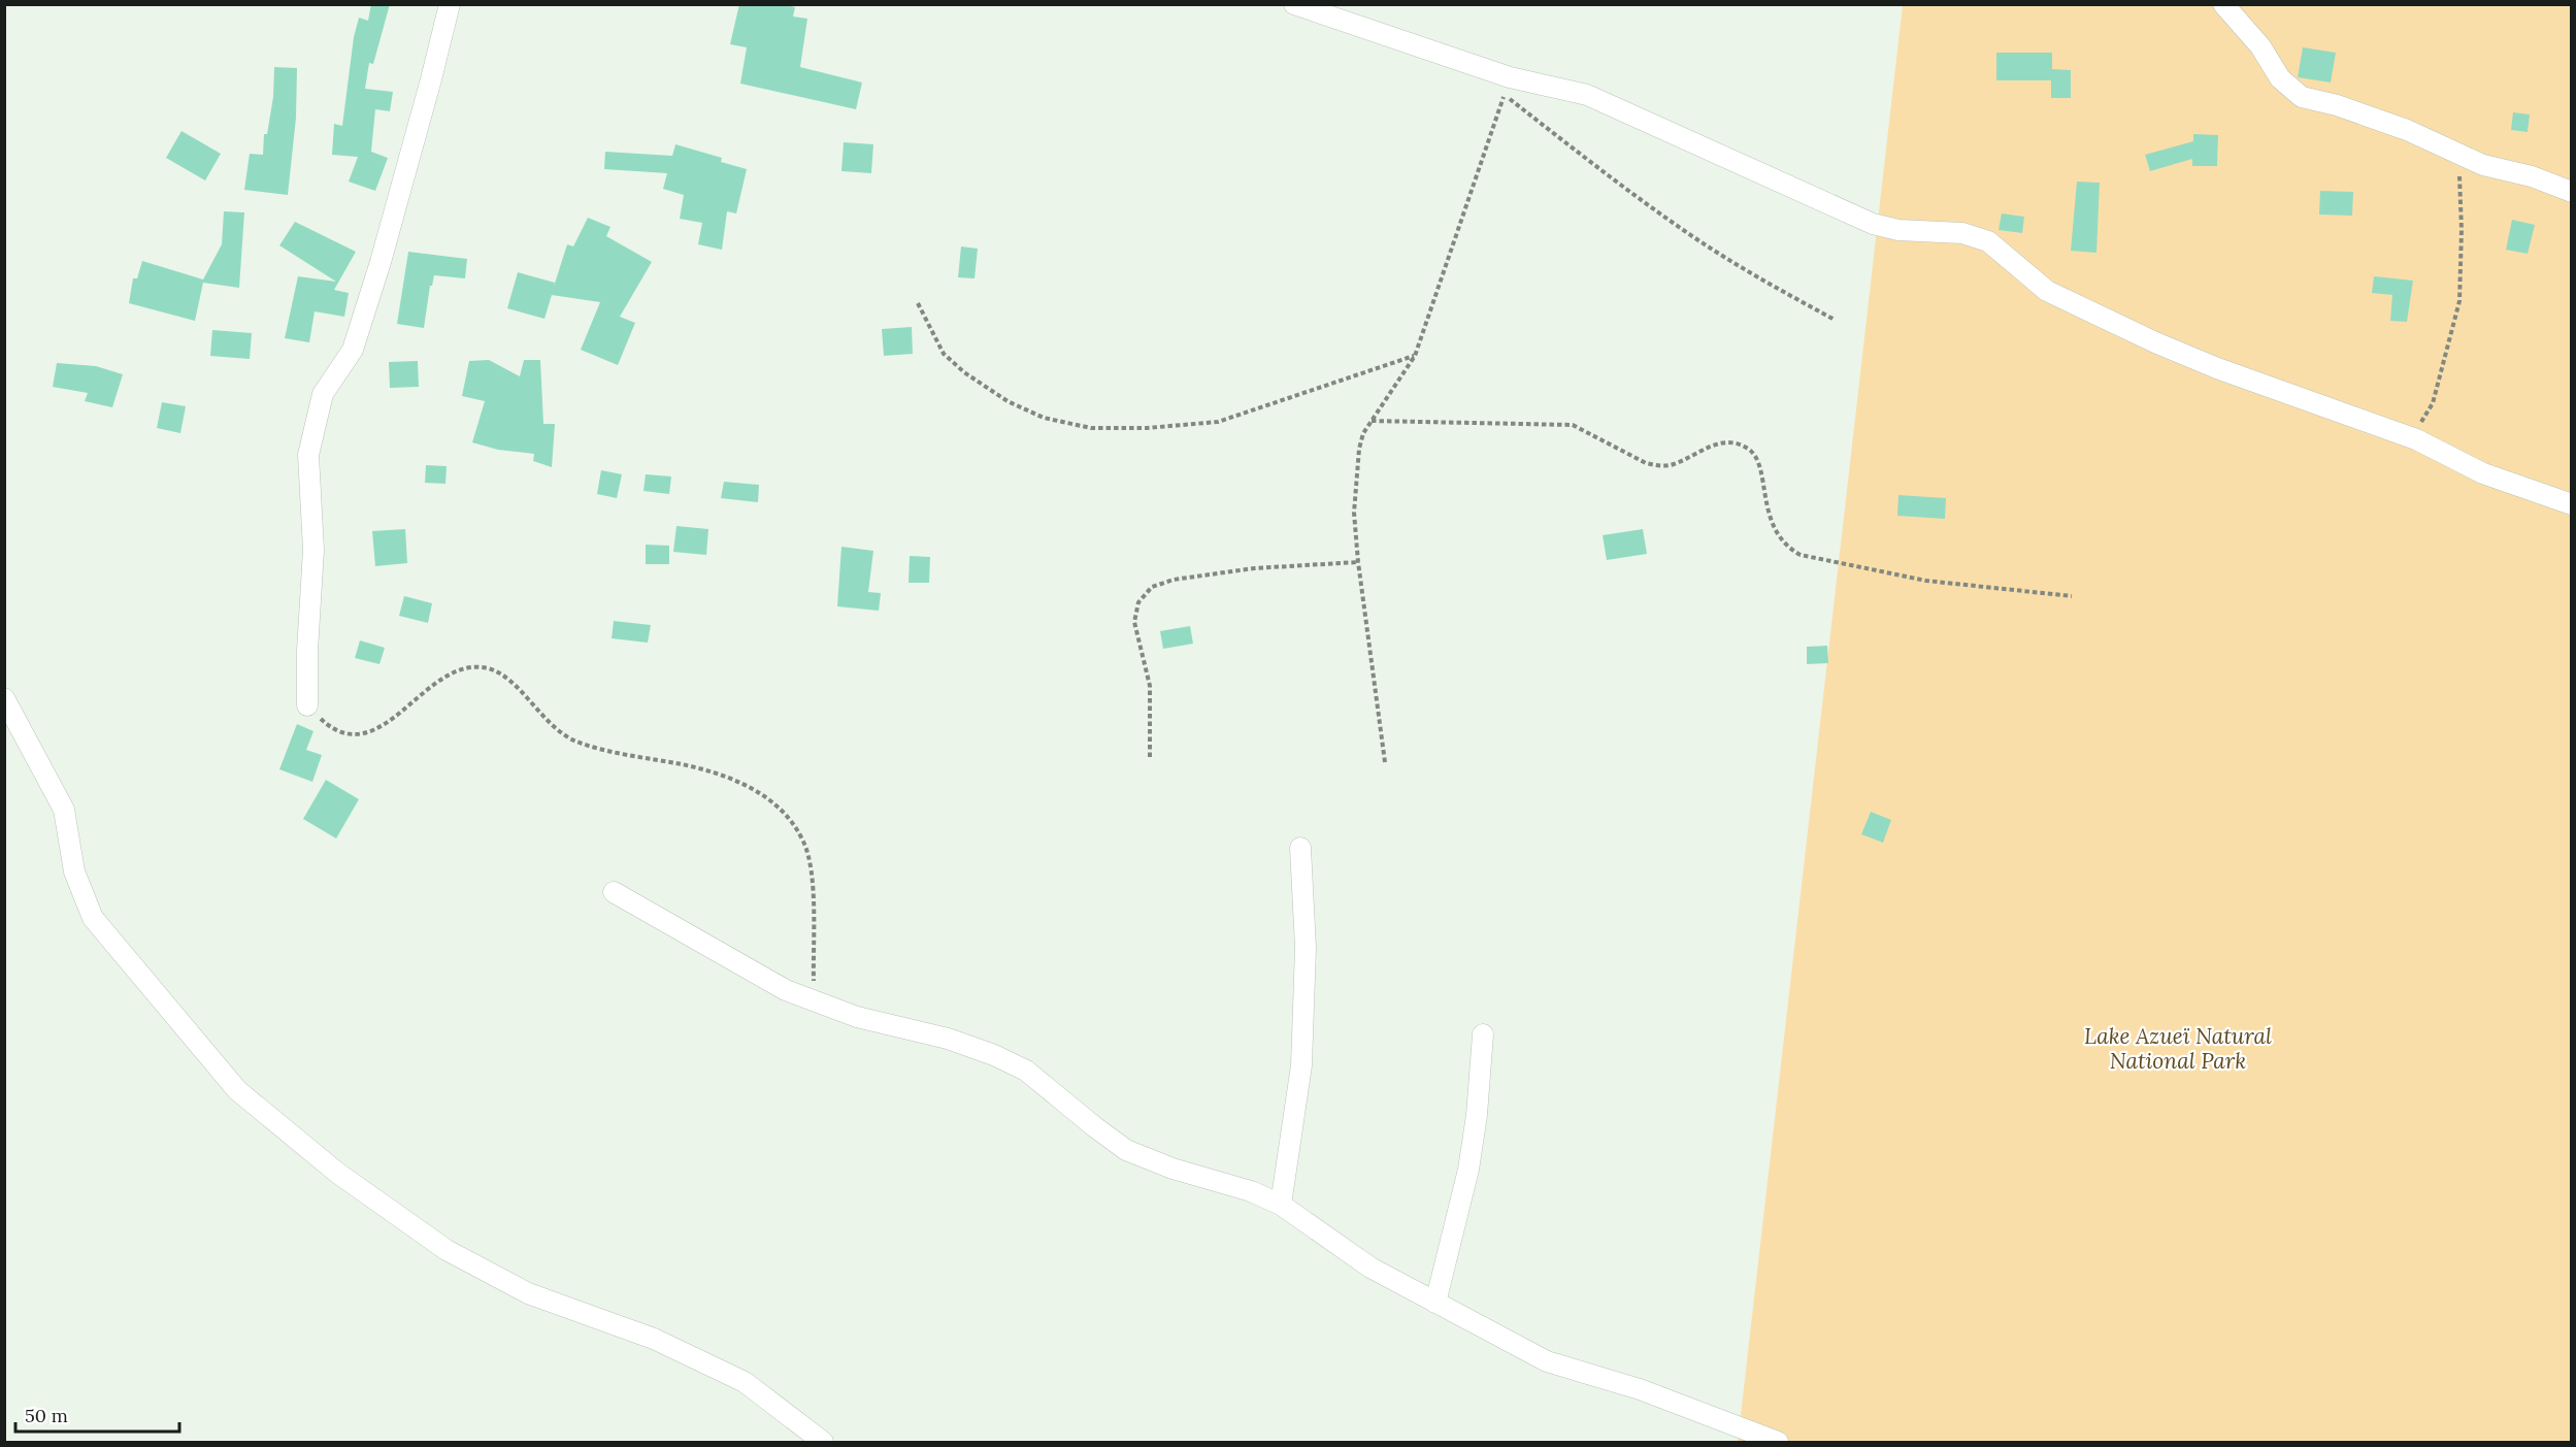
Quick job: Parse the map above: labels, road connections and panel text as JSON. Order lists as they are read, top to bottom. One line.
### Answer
{"parks":["Lake Azueï Natural National Park"],"scale_bar":"50 m"}
